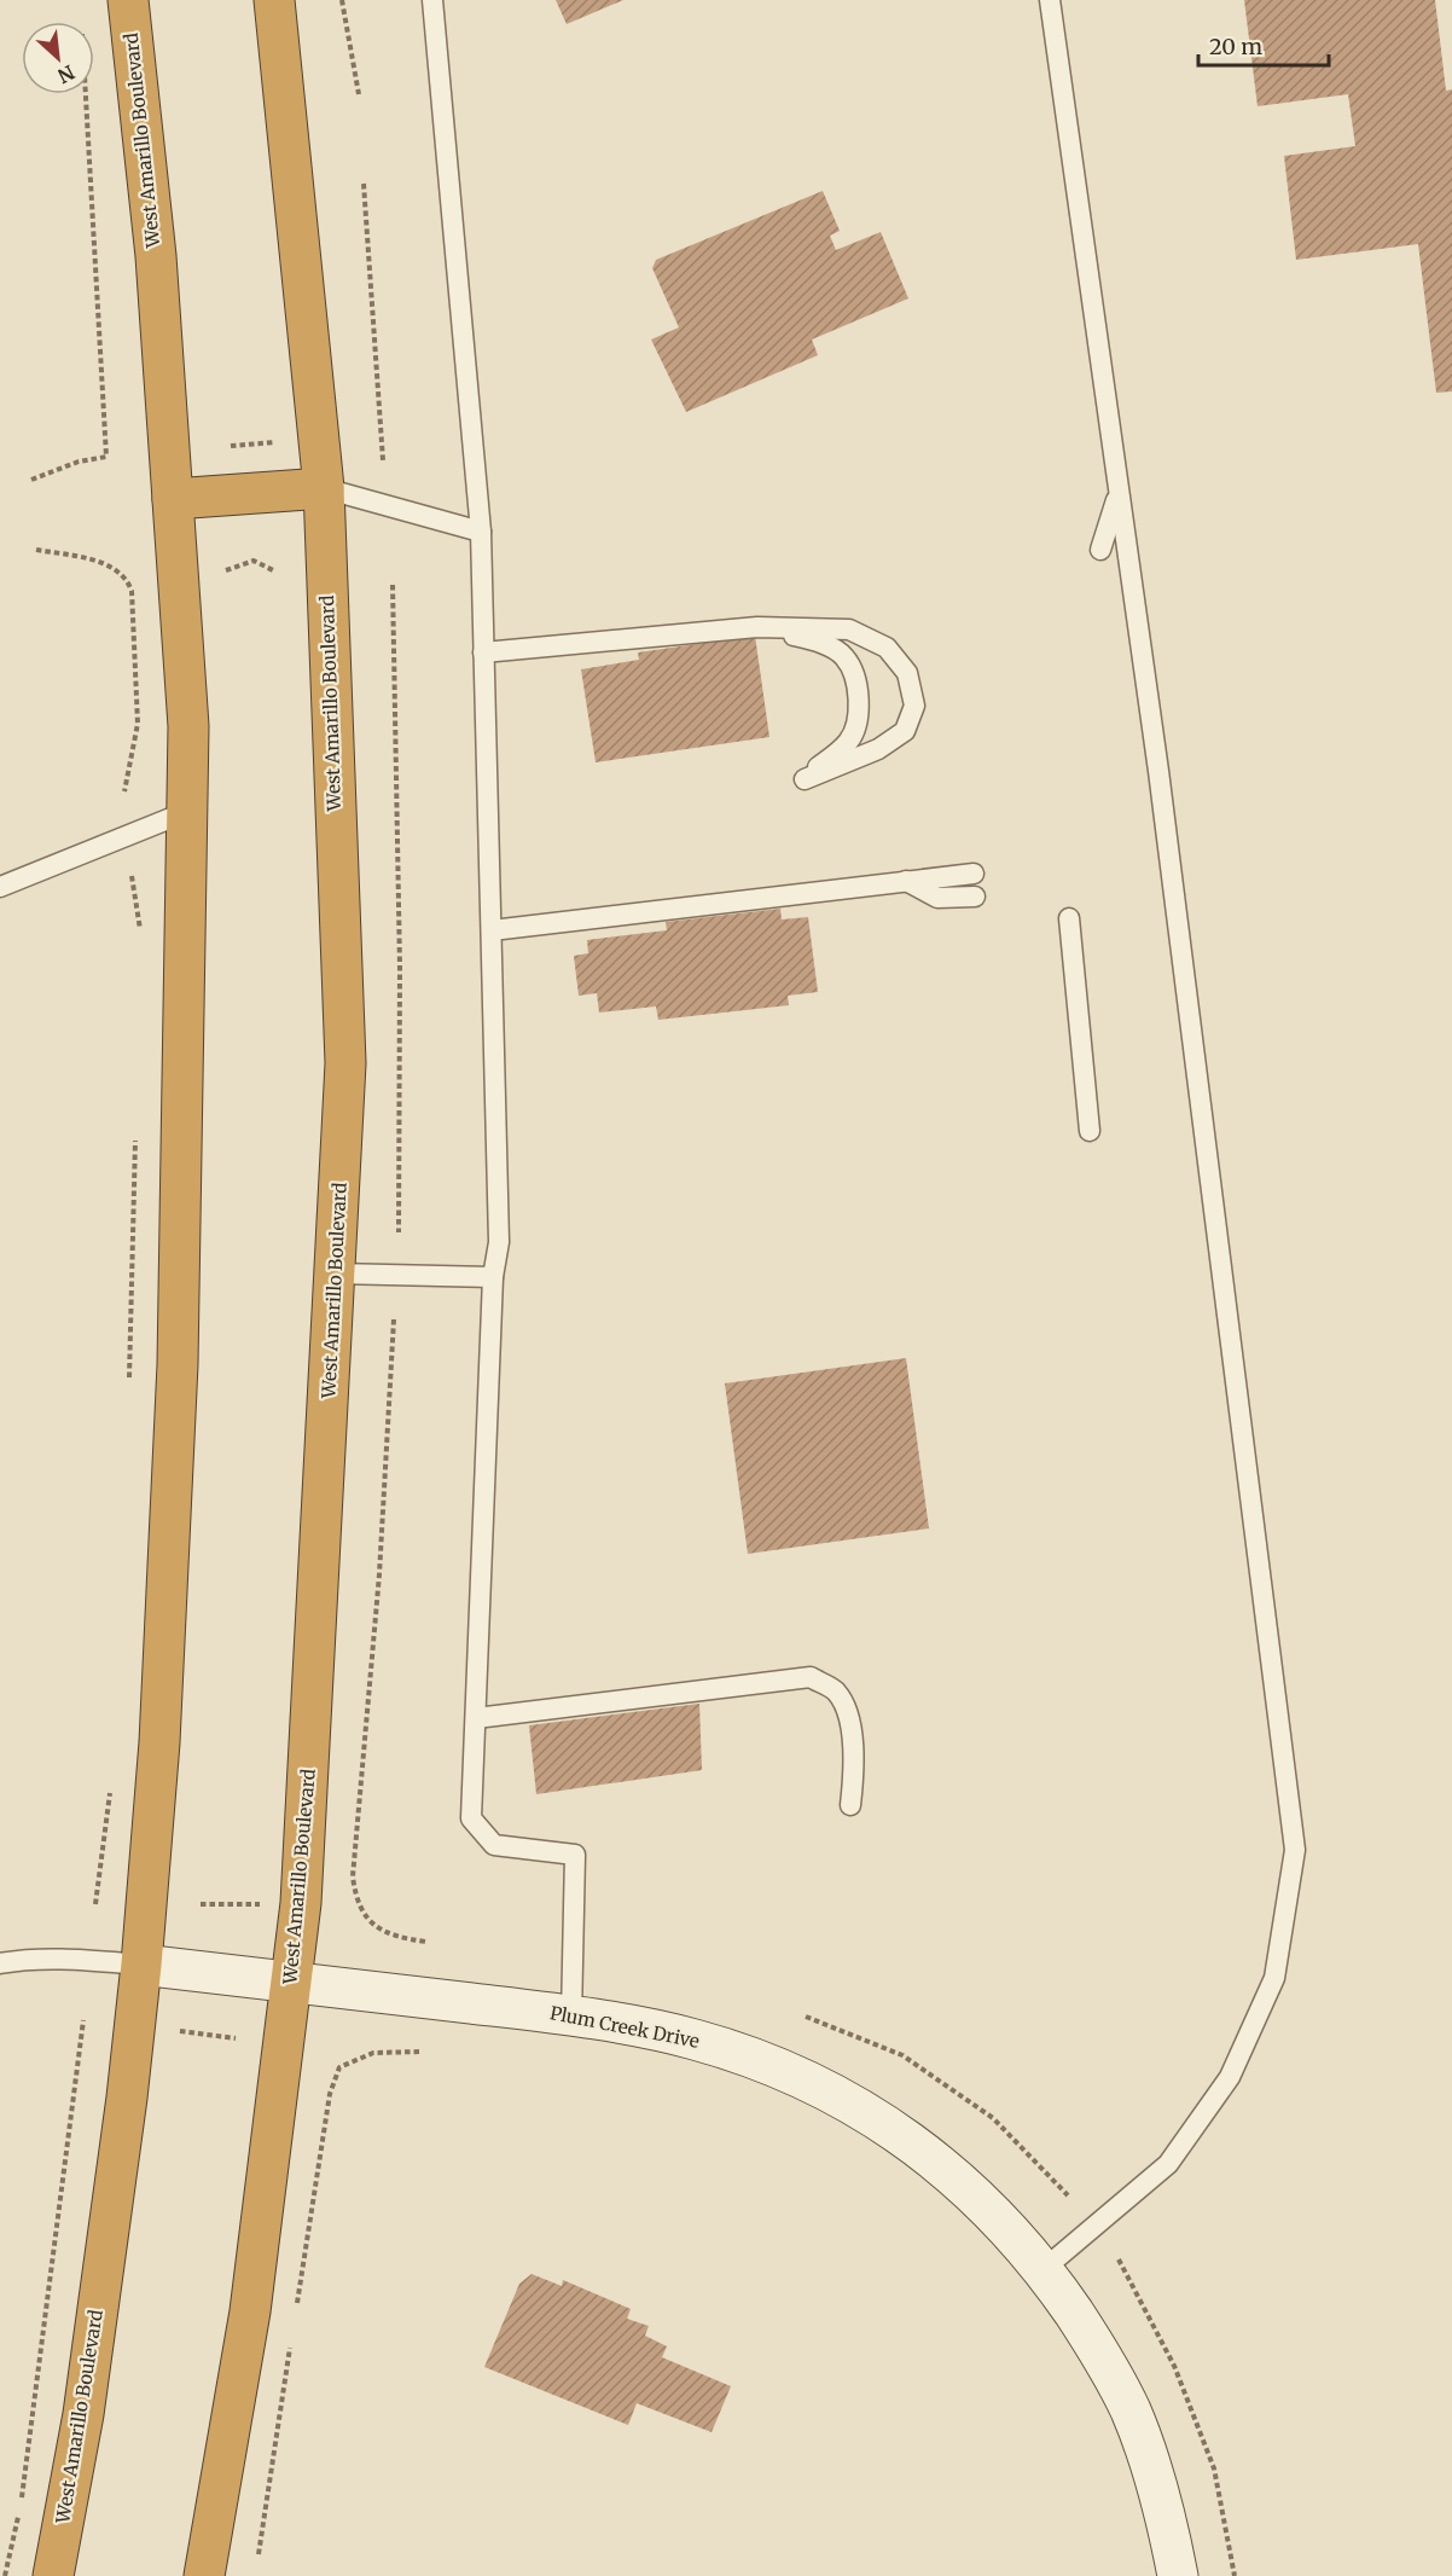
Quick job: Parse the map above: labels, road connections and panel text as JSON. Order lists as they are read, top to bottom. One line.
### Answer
{"streets":{"highway":["West Amarillo Boulevard"],"street":["Plum Creek Drive"]},"crossings":[["West Amarillo Boulevard","Plum Creek Drive"]],"scale_bar":"20 m","north":"bottom right"}
